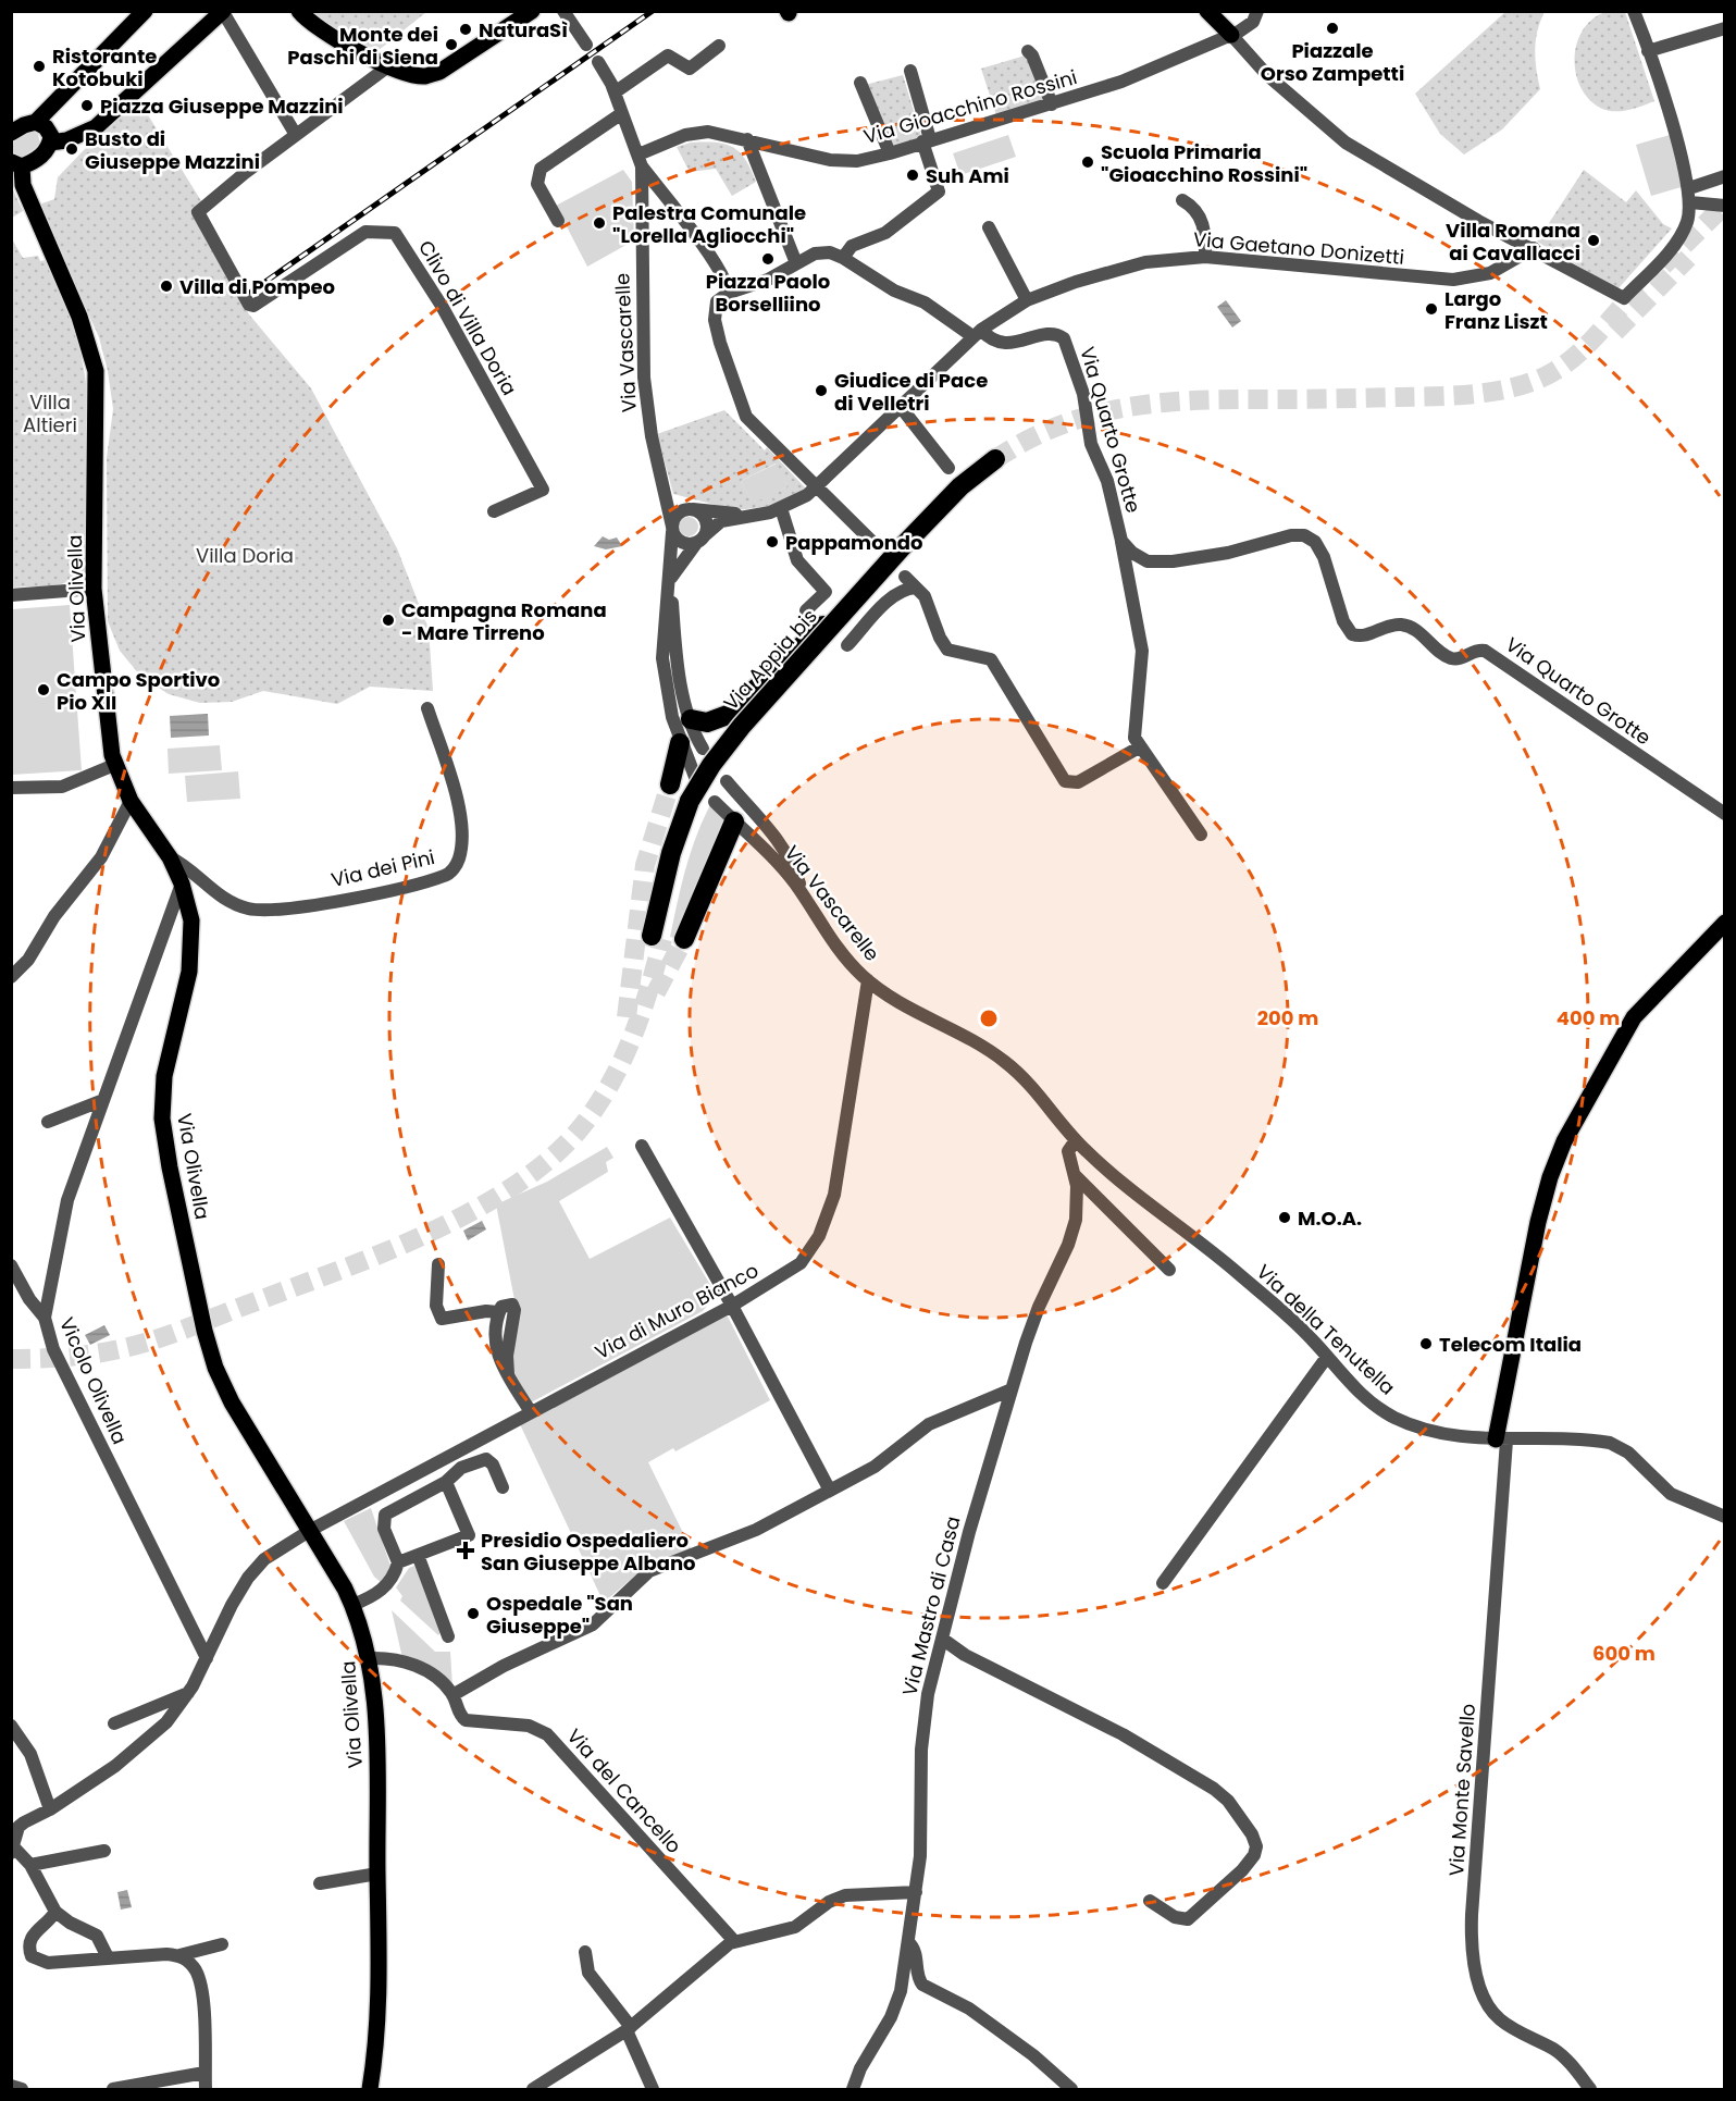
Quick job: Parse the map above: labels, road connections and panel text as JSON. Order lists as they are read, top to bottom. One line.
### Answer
{"streets":{"highway":["Via Appia bis"],"main road":["Via Olivella"],"street":["Via Gioacchino Rossini","Via Gaetano Donizetti","Clivo di Villa Doria","Via Vascarelle","Via Quarto Grotte","Via dei Pini","Via di Muro Bianco","Via della Tenutella","Vicolo Olivella","Via Mastro di Casa","Via Monte Savello","Via del Cancello"]},"crossings":[["Via Gioacchino Rossini","Via Vascarelle"],["Via Gaetano Donizetti","Via Vascarelle"],["Via Gaetano Donizetti","Via Quarto Grotte"],["Via Vascarelle","Via Appia bis"],["Via Vascarelle","Via di Muro Bianco"],["Via Vascarelle","Via della Tenutella"],["Via Vascarelle","Via Mastro di Casa"],["Via Olivella","Via dei Pini"],["Via Olivella","Via di Muro Bianco"],["Via Olivella","Vicolo Olivella"],["Via Olivella","Via del Cancello"],["Via di Muro Bianco","Vicolo Olivella"],["Via della Tenutella","Via Mastro di Casa"],["Via della Tenutella","Via Monte Savello"]],"parks":["Villa Altieri","Villa Doria"],"places":{"other":["Piazzale Orso Zampetti","NaturaSì","Monte dei Paschi di Siena","Ristorante Kotobuki","Piazza Giuseppe Mazzini","Busto di Giuseppe Mazzini","Scuola Primaria \"Gioacchino Rossini\"","Suh Ami","Palestra Comunale \"Lorella Agliocchi\"","Villa Romana ai Cavallacci","Piazza Paolo Borselliino","Villa di Pompeo","Largo Franz Liszt","Giudice di Pace di Velletri","Pappamondo","Campagna Romana - Mare Tirreno","Campo Sportivo Pio XII","M.O.A.","Telecom Italia","Ospedale \"San Giuseppe\""],"health":["Presidio Ospedaliero San Giuseppe Albano"]},"rings":["200 m","400 m","600 m"]}
